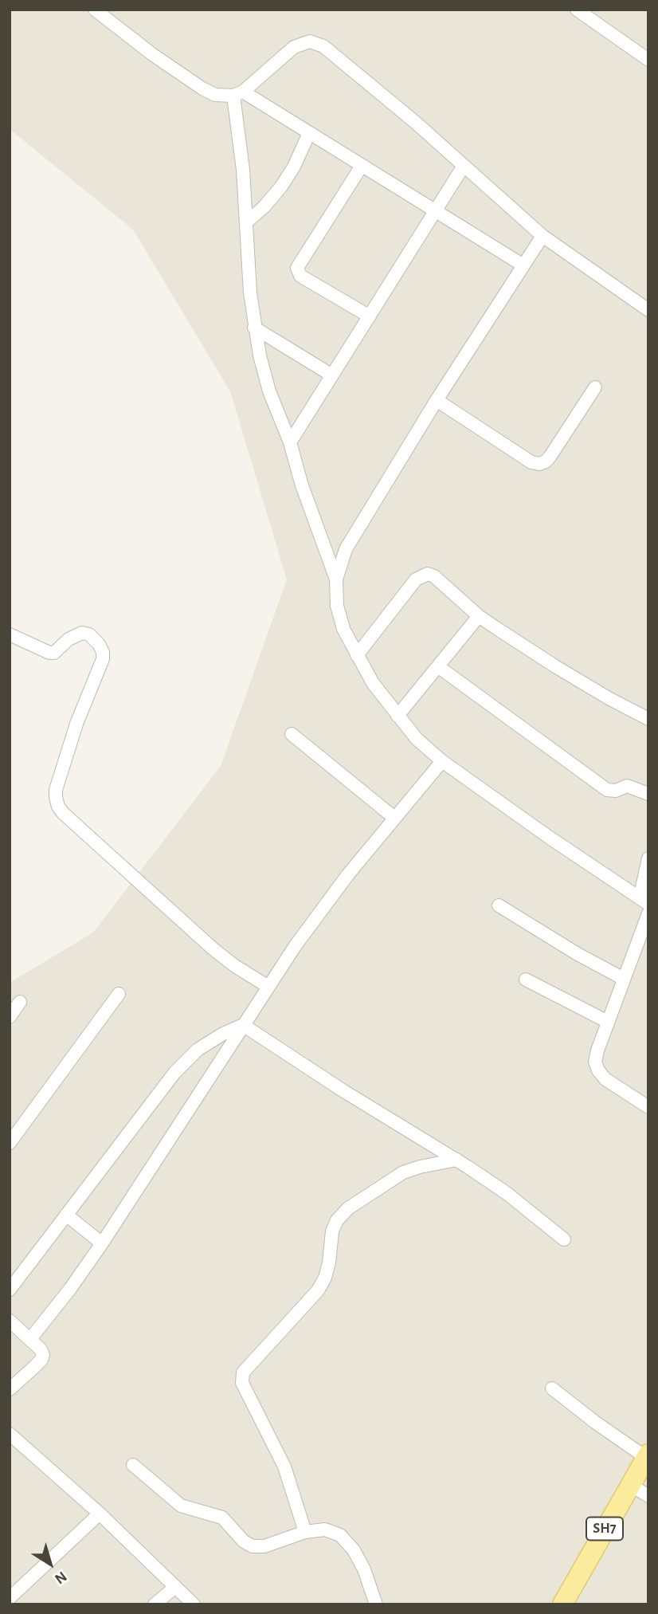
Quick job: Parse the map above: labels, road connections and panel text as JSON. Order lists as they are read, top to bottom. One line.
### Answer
{"streets":{"main road":["SH7"]},"north":"bottom right"}
